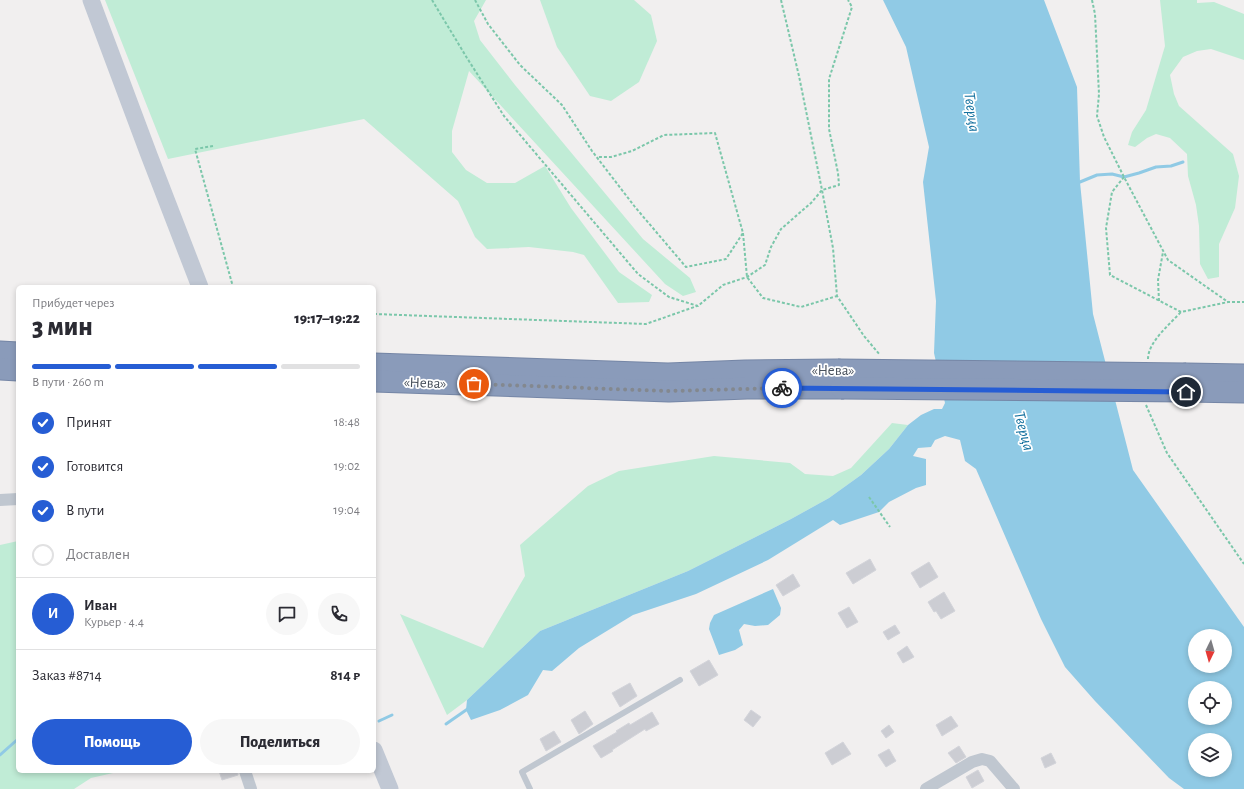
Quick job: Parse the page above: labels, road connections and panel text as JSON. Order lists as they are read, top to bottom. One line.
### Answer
{"streets":{"highway":["«Нева»"]},"water":["Тверца"],"north":"bottom","page":{"heading":["3 мин","Прибудет через","19:17–19:22"],"panel":["Иван","Курьер · 4.4","Заказ #8714","814 ₽"],"bar":"В пути · 260 m","list":[["Принят","18:48"],["Готовится","19:02"],["В пути","19:04"],"Доставлен"],"round":"И","buttons":["Помощь","Поделиться"]}}
